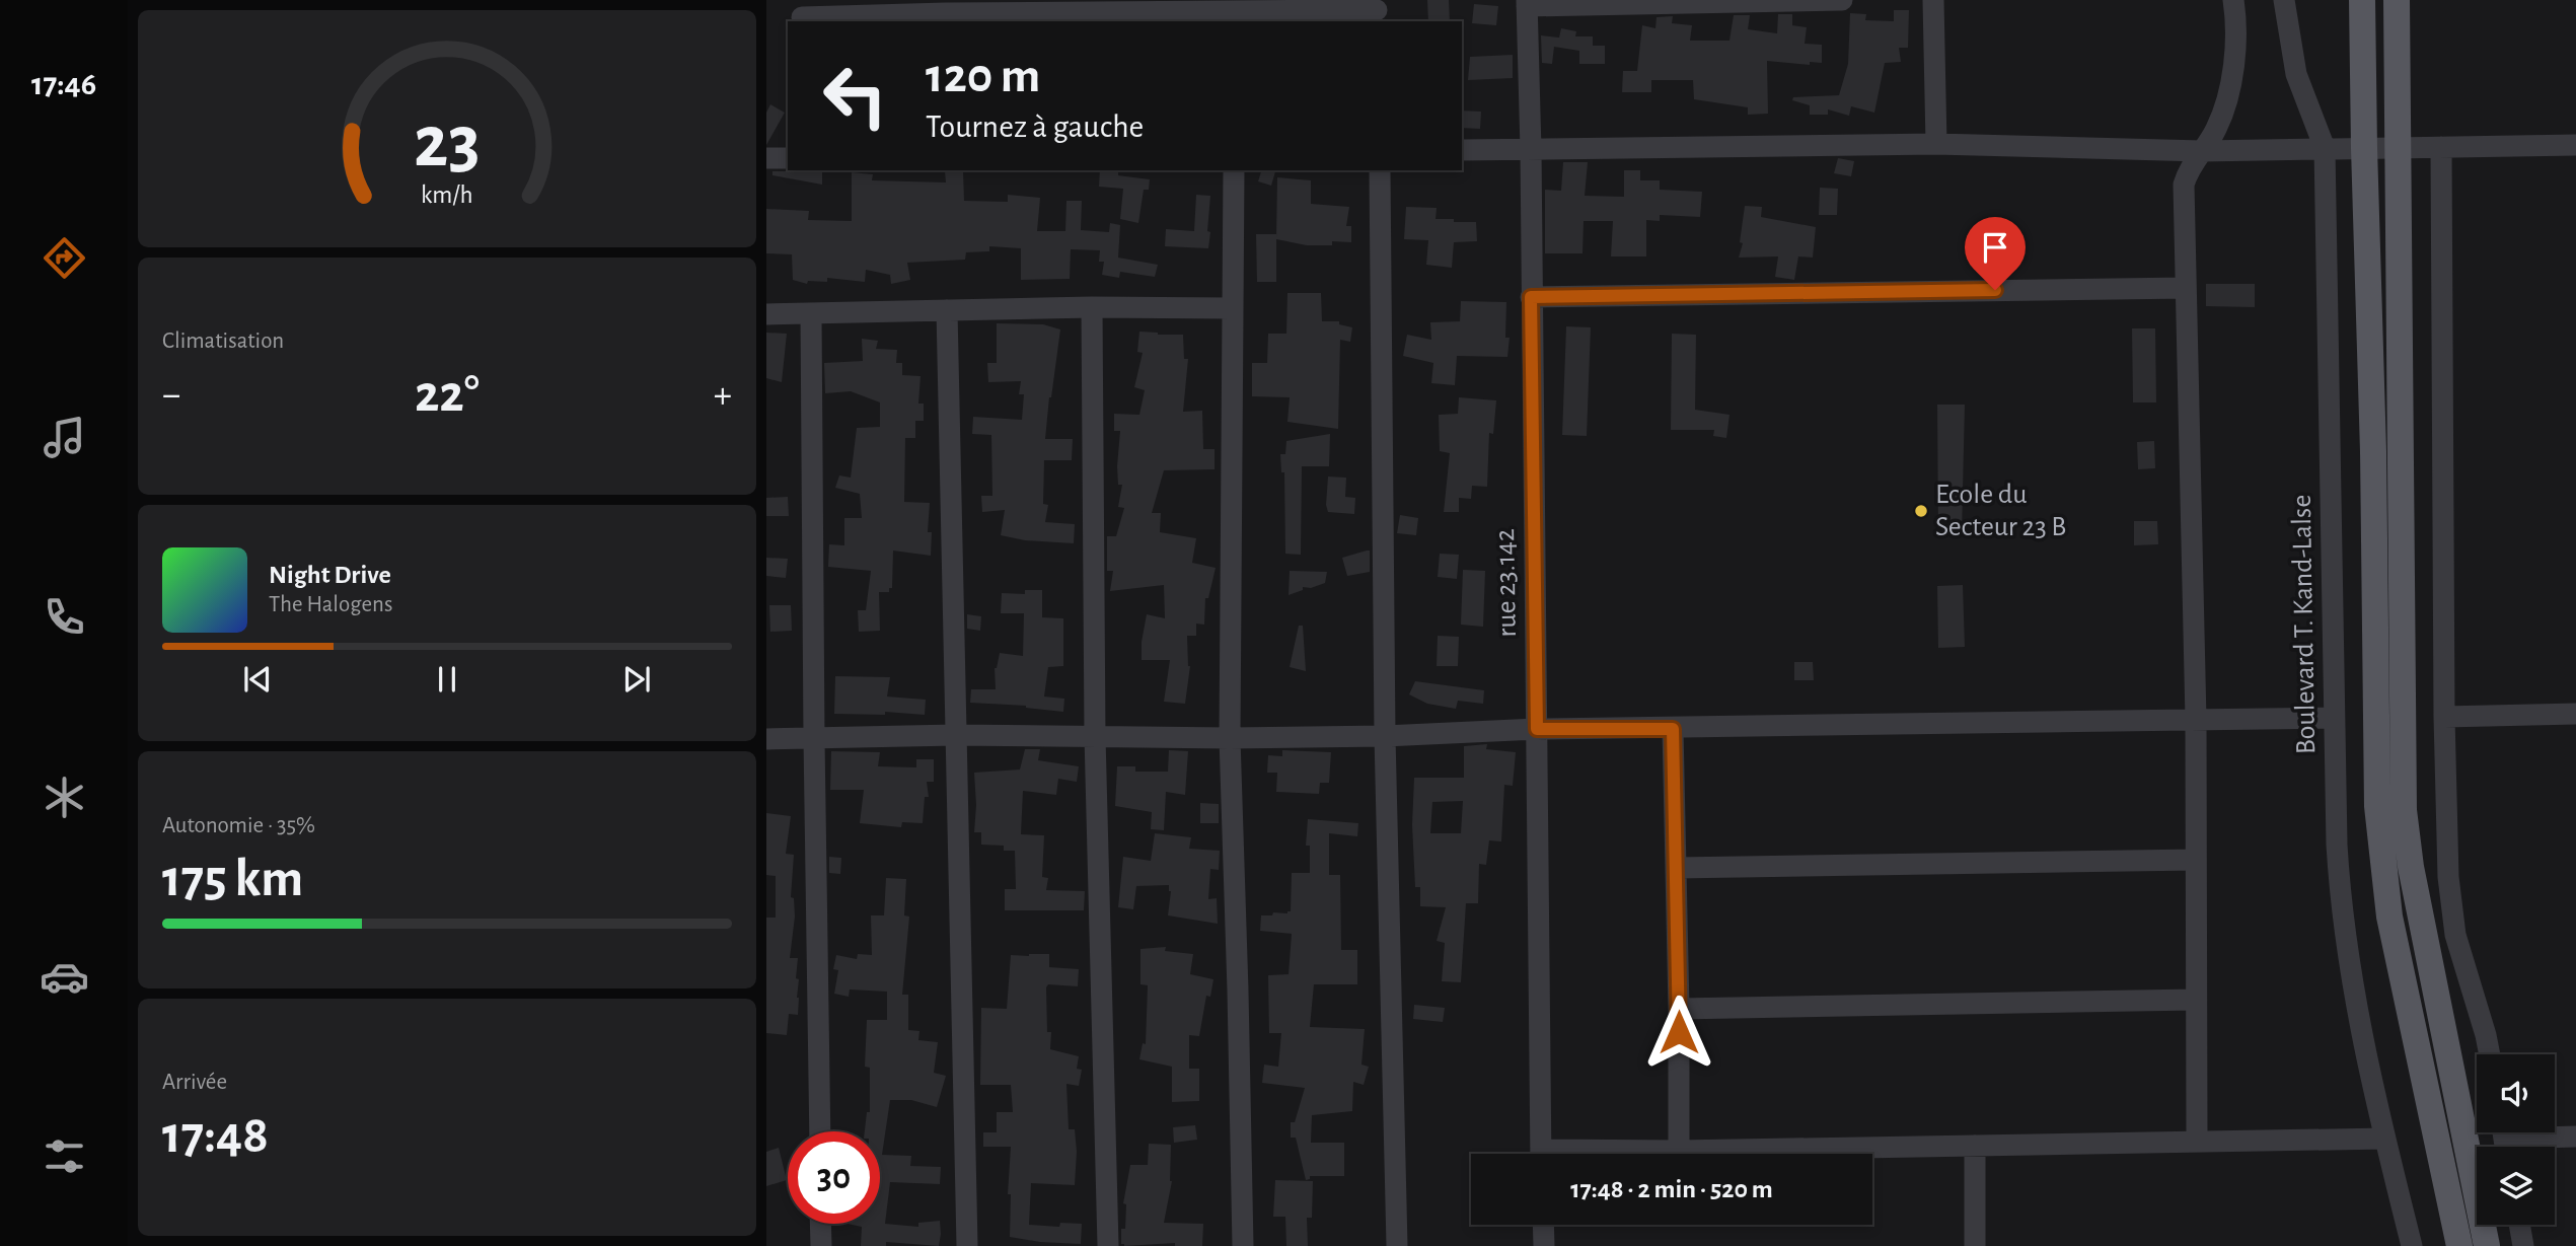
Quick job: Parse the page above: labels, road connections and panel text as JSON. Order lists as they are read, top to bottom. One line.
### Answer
{"streets":{"street":["rue 23.142","Boulevard T. Kand-Lalse"]},"places":["Ecole du Secteur 23 B"],"page":{"tabs":"17:46","turn":["120 m","Tournez à gauche"],"tile":["Climatisation",["Autonomie · 35%","175 km"],["Arrivée","17:48"]],"heat":["−","22°","+"],"song":["Night Drive","The Halogens"],"limit":"30","trip":"17:48 · 2 min · 520 m","gauge":["23","km/h"]}}
